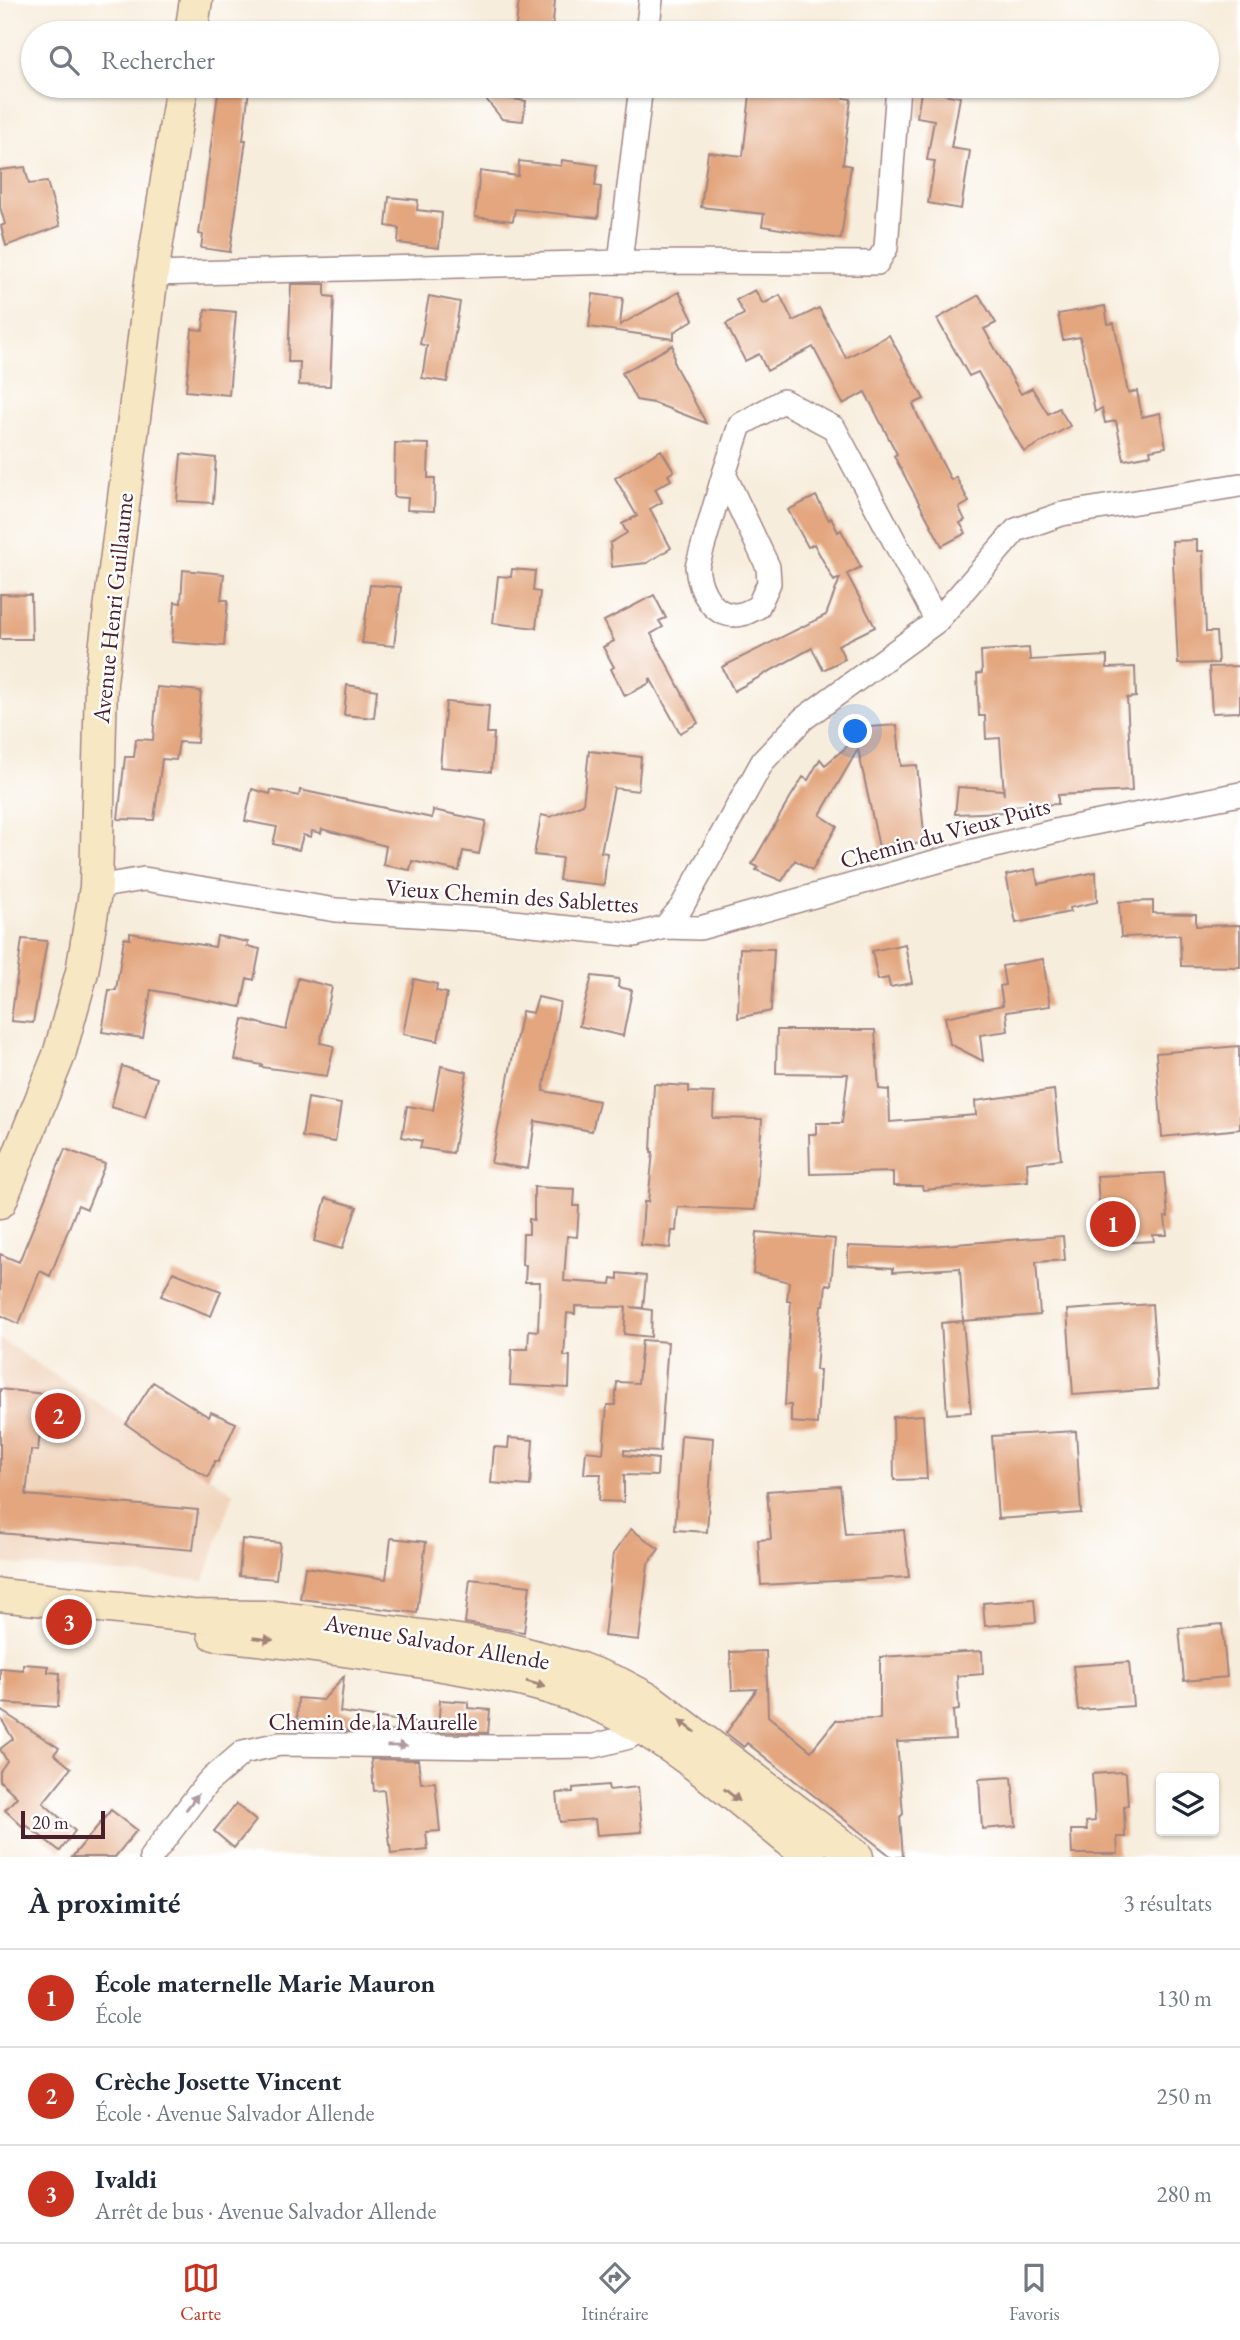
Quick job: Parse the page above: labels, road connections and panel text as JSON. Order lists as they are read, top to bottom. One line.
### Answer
{"streets":{"main road":["Avenue Henri Guillaume","Avenue Salvador Allende"],"street":["Chemin du Vieux Puits","Vieux Chemin des Sablettes","Chemin de la Maurelle"]},"crossings":[["Avenue Henri Guillaume","Vieux Chemin des Sablettes"],["Chemin du Vieux Puits","Vieux Chemin des Sablettes"],["Avenue Salvador Allende","Chemin de la Maurelle"]],"one_way":["Chemin de la Maurelle"],"scale_bar":"20 m","page":{"search":"Rechercher","pins":["1","2","3"],"scale":"20 m","heading":["À proximité","3 résultats"],"list":[{"mark":"1","name":"École maternelle Marie Mauron","note":"École","value":"130 m"},{"mark":"2","name":"Crèche Josette Vincent","note":"École · Avenue Salvador Allende","value":"250 m"},{"mark":"3","name":"Ivaldi","note":"Arrêt de bus · Avenue Salvador Allende","value":"280 m"}],"nav":["Carte","Itinéraire","Favoris"]}}
